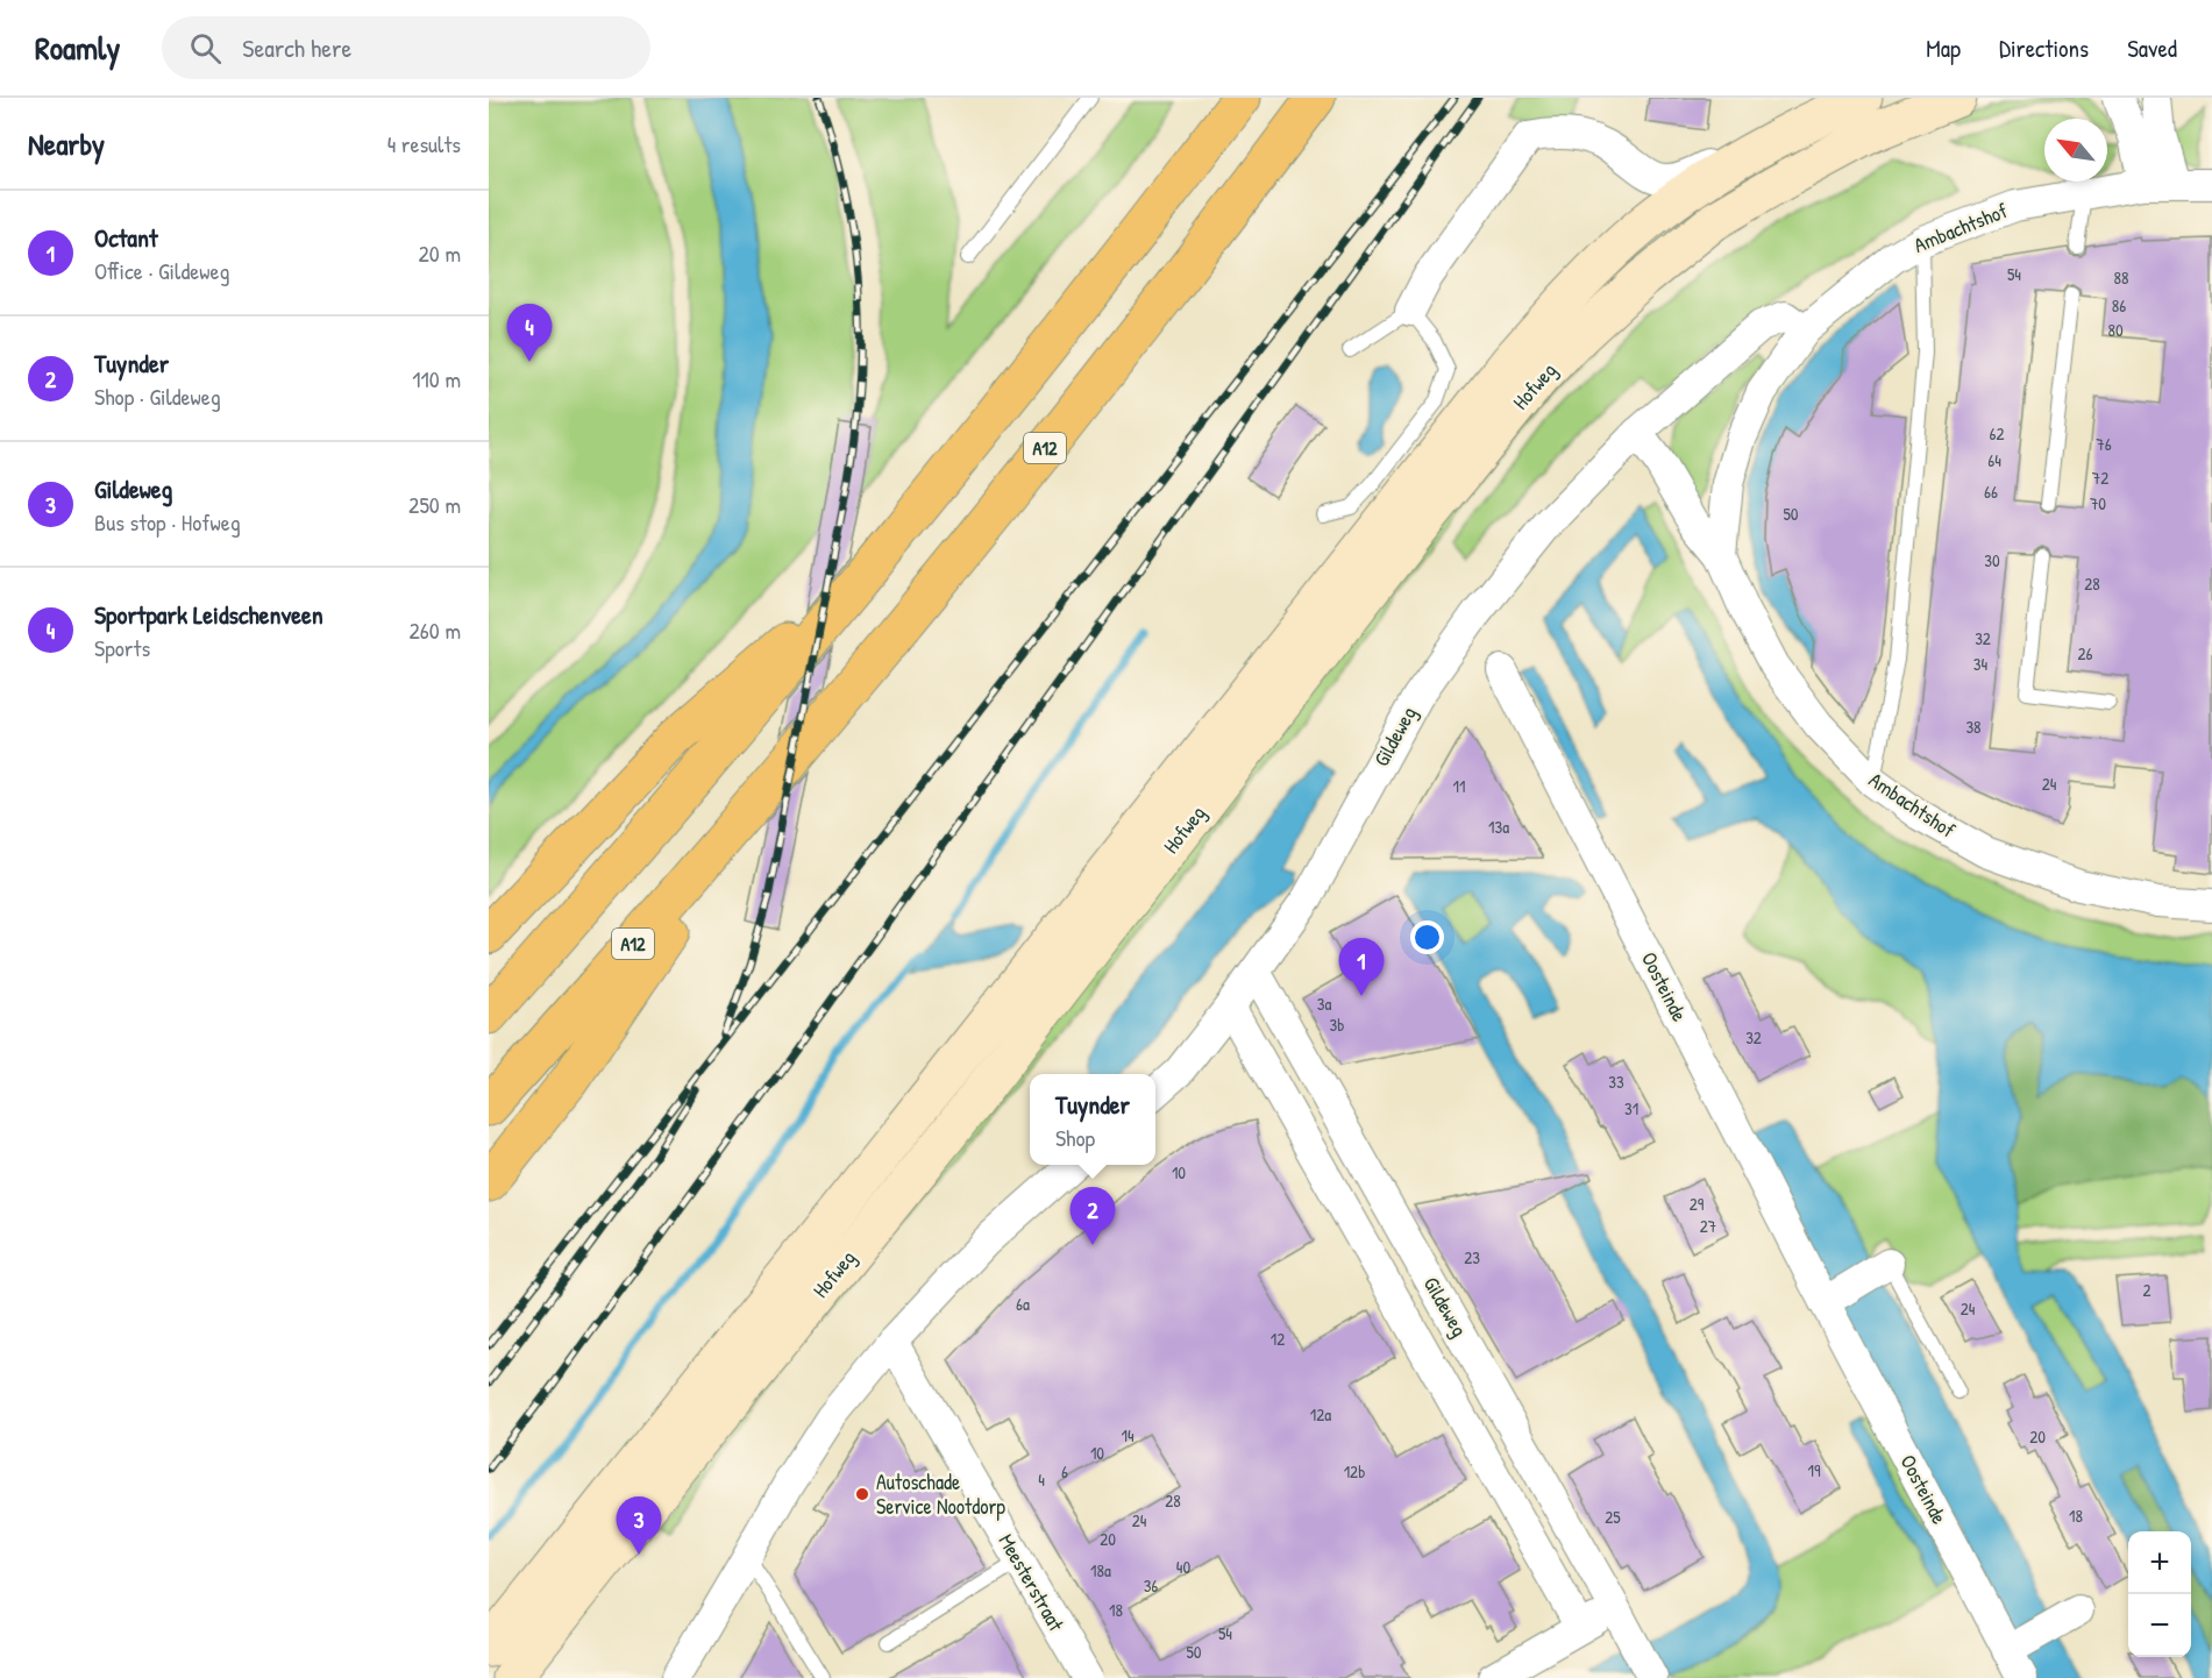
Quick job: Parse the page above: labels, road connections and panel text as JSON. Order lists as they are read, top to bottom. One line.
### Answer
{"streets":{"highway":["A12"],"main road":["Hofweg"],"street":["Ambachtshof","Gildeweg","Oosteinde","Meesterstraat"]},"crossings":[["Ambachtshof","Gildeweg"]],"places":["Autoschade Service Nootdorp"],"house_numbers":["54","88","86","80","62","76","64","72","66","70","50","30","28","32","26","34","38","24","11","13a","3a","3b","32","33","31","10","29","27","23","2","6a","24","12","12a","14","20","10","19","6","12b","4","28","18","25","24","20","40","18a","36","18","54","50"],"north":"top left","page":{"header":"Roamly","search":"Search here","nav":["Map","Directions","Saved"],"heading":["Nearby","4 results"],"list":[{"mark":"1","name":"Octant","note":"Office · Gildeweg","value":"20 m"},{"mark":"2","name":"Tuynder","note":"Shop · Gildeweg","value":"110 m"},{"mark":"3","name":"Gildeweg","note":"Bus stop · Hofweg","value":"250 m"},{"mark":"4","name":"Sportpark Leidschenveen","note":"Sports","value":"260 m"}],"pins":["4","1","2","3"],"popup":["Tuynder","Shop"],"map_buttons":["+","−"]}}
